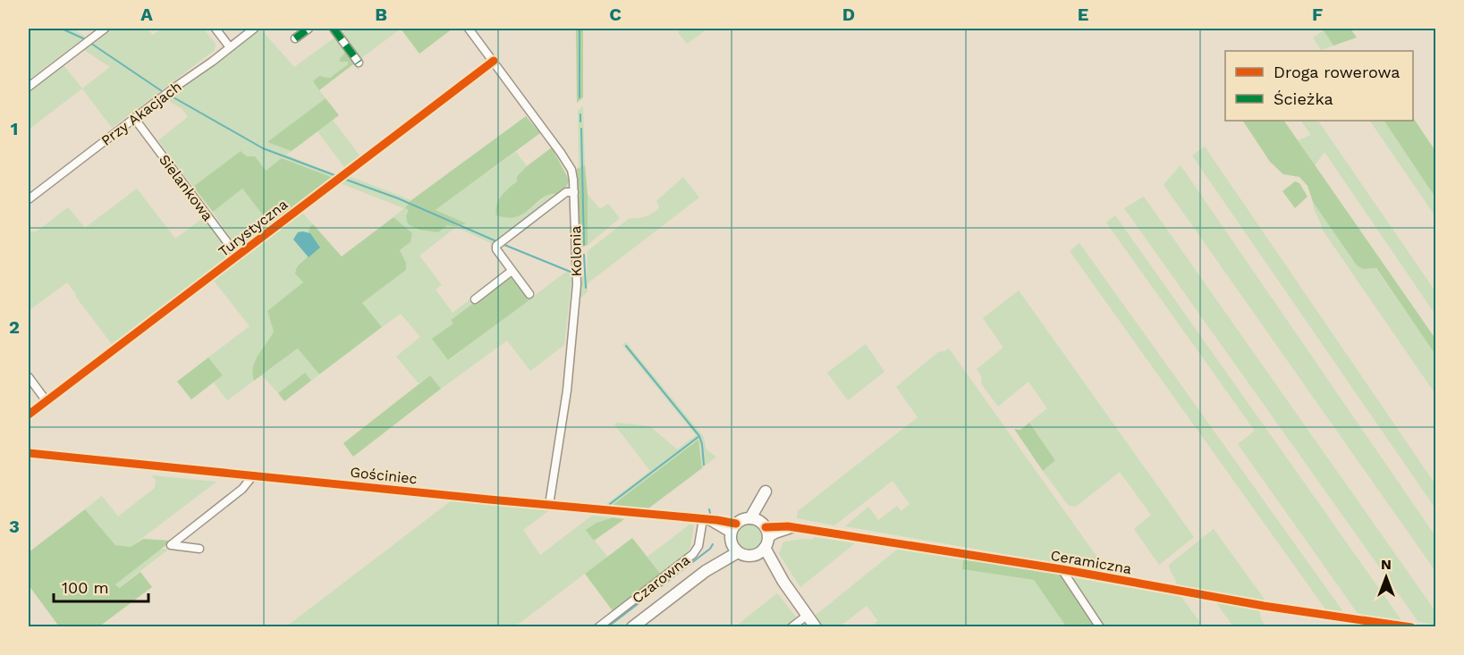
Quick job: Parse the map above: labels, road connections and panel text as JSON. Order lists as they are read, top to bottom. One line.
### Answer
{"streets":{"street":["Przy Akacjach","Sielankowa","Turystyczna","Kolonia","Gościniec","Ceramiczna","Czarowna"]},"crossings":[["Przy Akacjach","Sielankowa"],["Sielankowa","Turystyczna"],["Turystyczna","Kolonia"],["Kolonia","Gościniec"],["Gościniec","Czarowna"]],"legend":["Droga rowerowa","Ścieżka"],"scale_bar":"100 m","north":"top","grid":{"columns":["A","B","C","D","E","F"],"rows":["1","2","3"]}}
